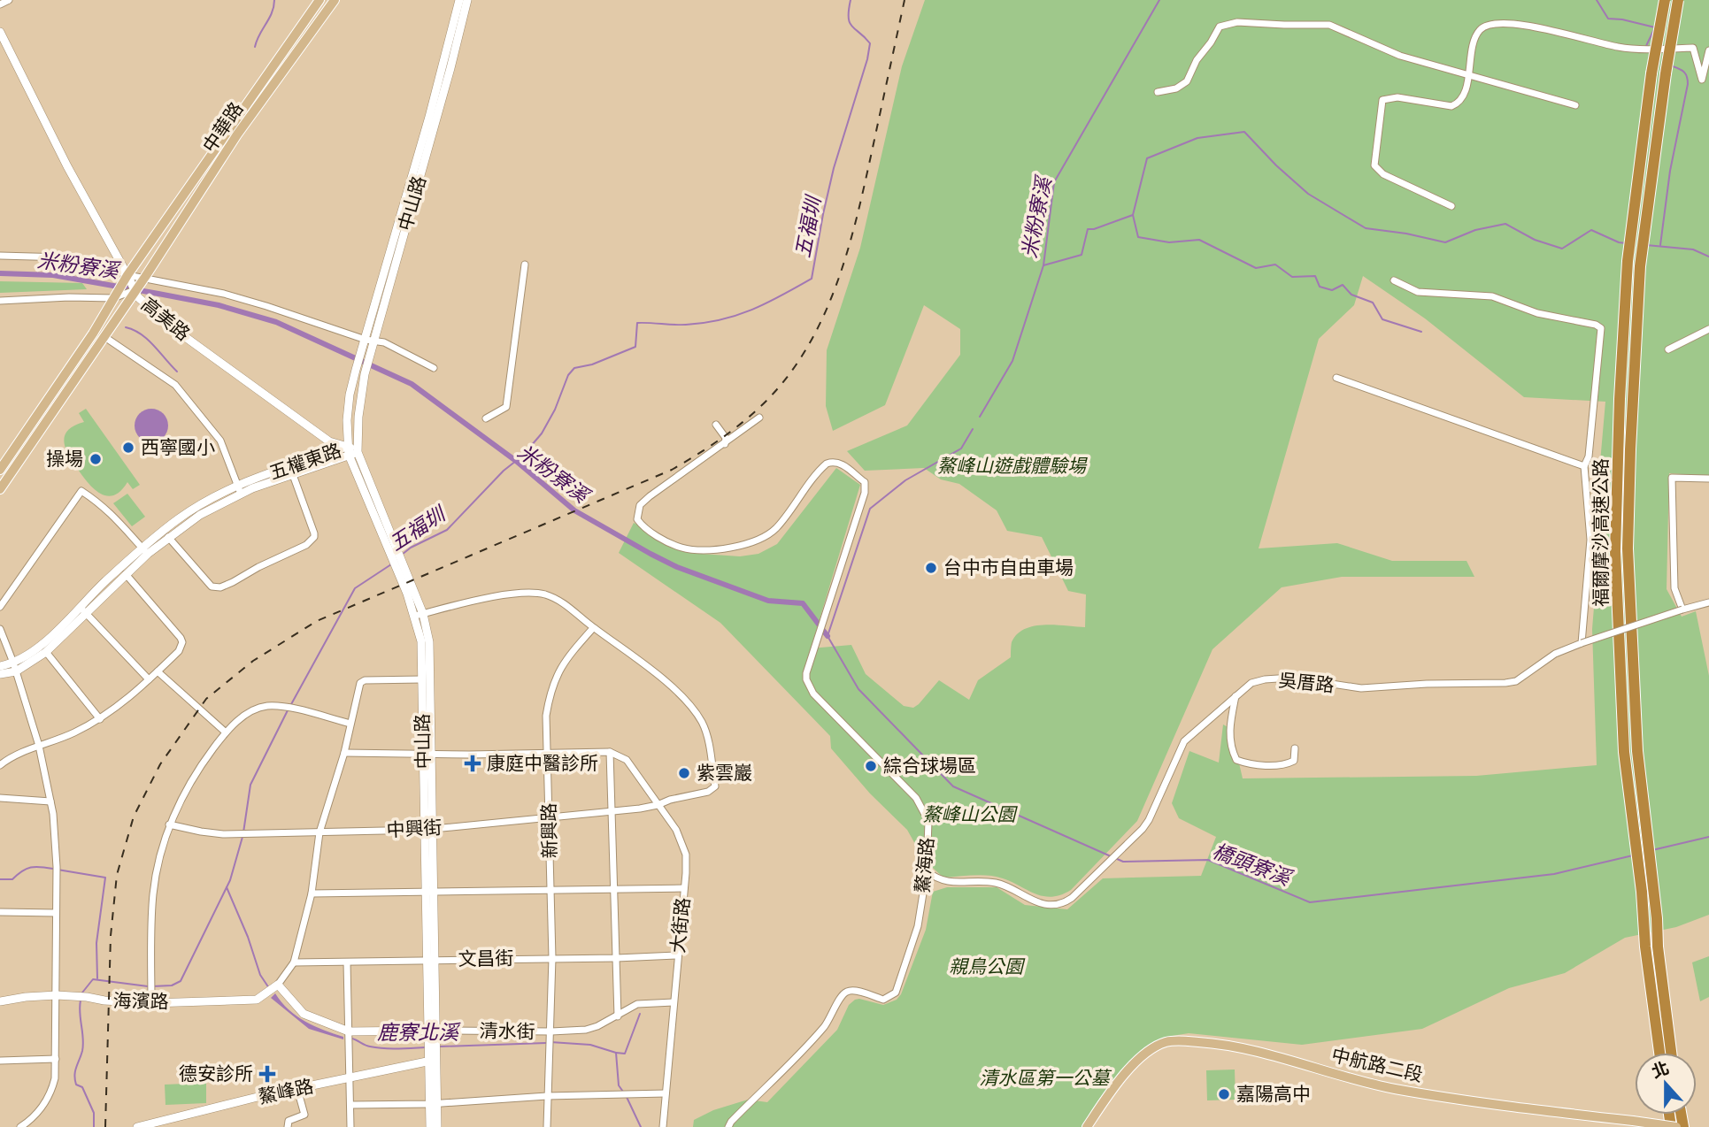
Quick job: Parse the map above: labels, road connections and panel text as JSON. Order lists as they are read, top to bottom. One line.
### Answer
{"streets":{"highway":["福爾摩沙高速公路"],"main road":["中華路","中航路二段"],"street":["中山路","高美路","五權東路","吳厝路","中興街","新興路","鰲海路","大街路","文昌街","海濱路","清水街","鰲峰路"]},"crossings":[["中華路","高美路"],["中山路","高美路"],["中山路","五權東路"],["中山路","中興街"],["中山路","文昌街"],["中山路","清水街"],["中山路","鰲峰路"],["高美路","五權東路"],["吳厝路","鰲海路"],["中興街","新興路"],["中興街","大街路"],["新興路","文昌街"],["新興路","清水街"],["大街路","文昌街"],["大街路","清水街"],["海濱路","清水街"]],"water":["米粉寮溪","五福圳","橋頭寮溪","鹿寮北溪"],"parks":["鰲峰山遊戲體驗場","鰲峰山公園","親鳥公園","清水區第一公墓"],"places":{"other":["西寧國小","操場","台中市自由車場","綜合球場區","紫雲巖","嘉陽高中"],"health":["康庭中醫診所","德安診所"]},"north":"top"}
